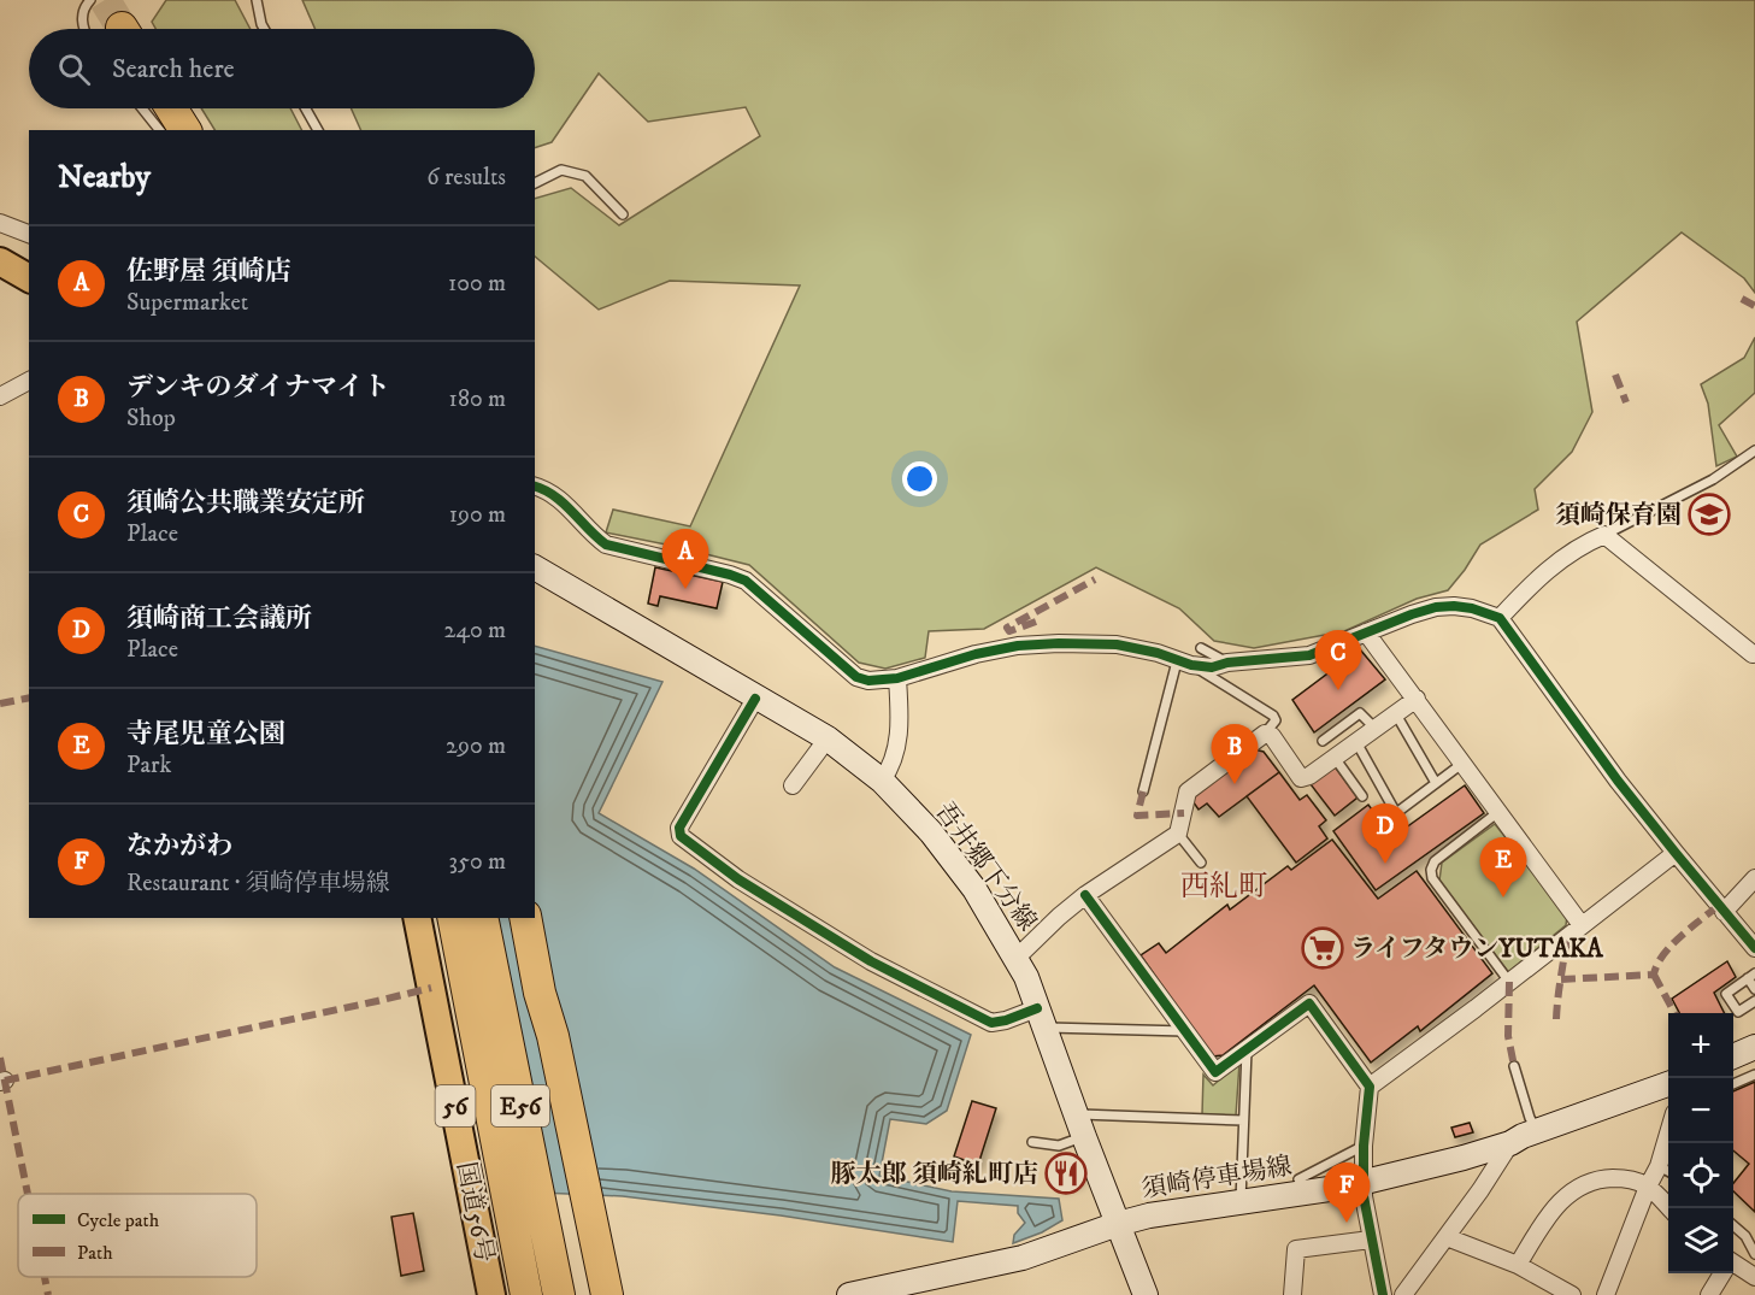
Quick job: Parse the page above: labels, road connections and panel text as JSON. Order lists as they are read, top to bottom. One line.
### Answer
{"streets":{"highway":["56","E56","国道56号"],"main road":["吾井郷下分線","須崎停車場線"]},"crossings":[["吾井郷下分線","須崎停車場線"]],"districts":["西糺町"],"places":{"school or university":["須崎保育園"],"supermarket":["ライフタウンYUTAKA"],"restaurant":["豚太郎 須崎糺町店"]},"legend":["Cycle path","Path"],"page":{"search":"Search here","heading":["Nearby","6 results"],"list":[{"mark":"A","name":"佐野屋 須崎店","note":"Supermarket","value":"100 m"},{"mark":"B","name":"デンキのダイナマイト","note":"Shop","value":"180 m"},{"mark":"C","name":"須崎公共職業安定所","note":"Place","value":"190 m"},{"mark":"D","name":"須崎商工会議所","note":"Place","value":"240 m"},{"mark":"E","name":"寺尾児童公園","note":"Park","value":"290 m"},{"mark":"F","name":"なかがわ","note":"Restaurant · 須崎停車場線","value":"350 m"}],"pins":["A","C","B","D","E","F"],"map_buttons":["+","−"]}}
